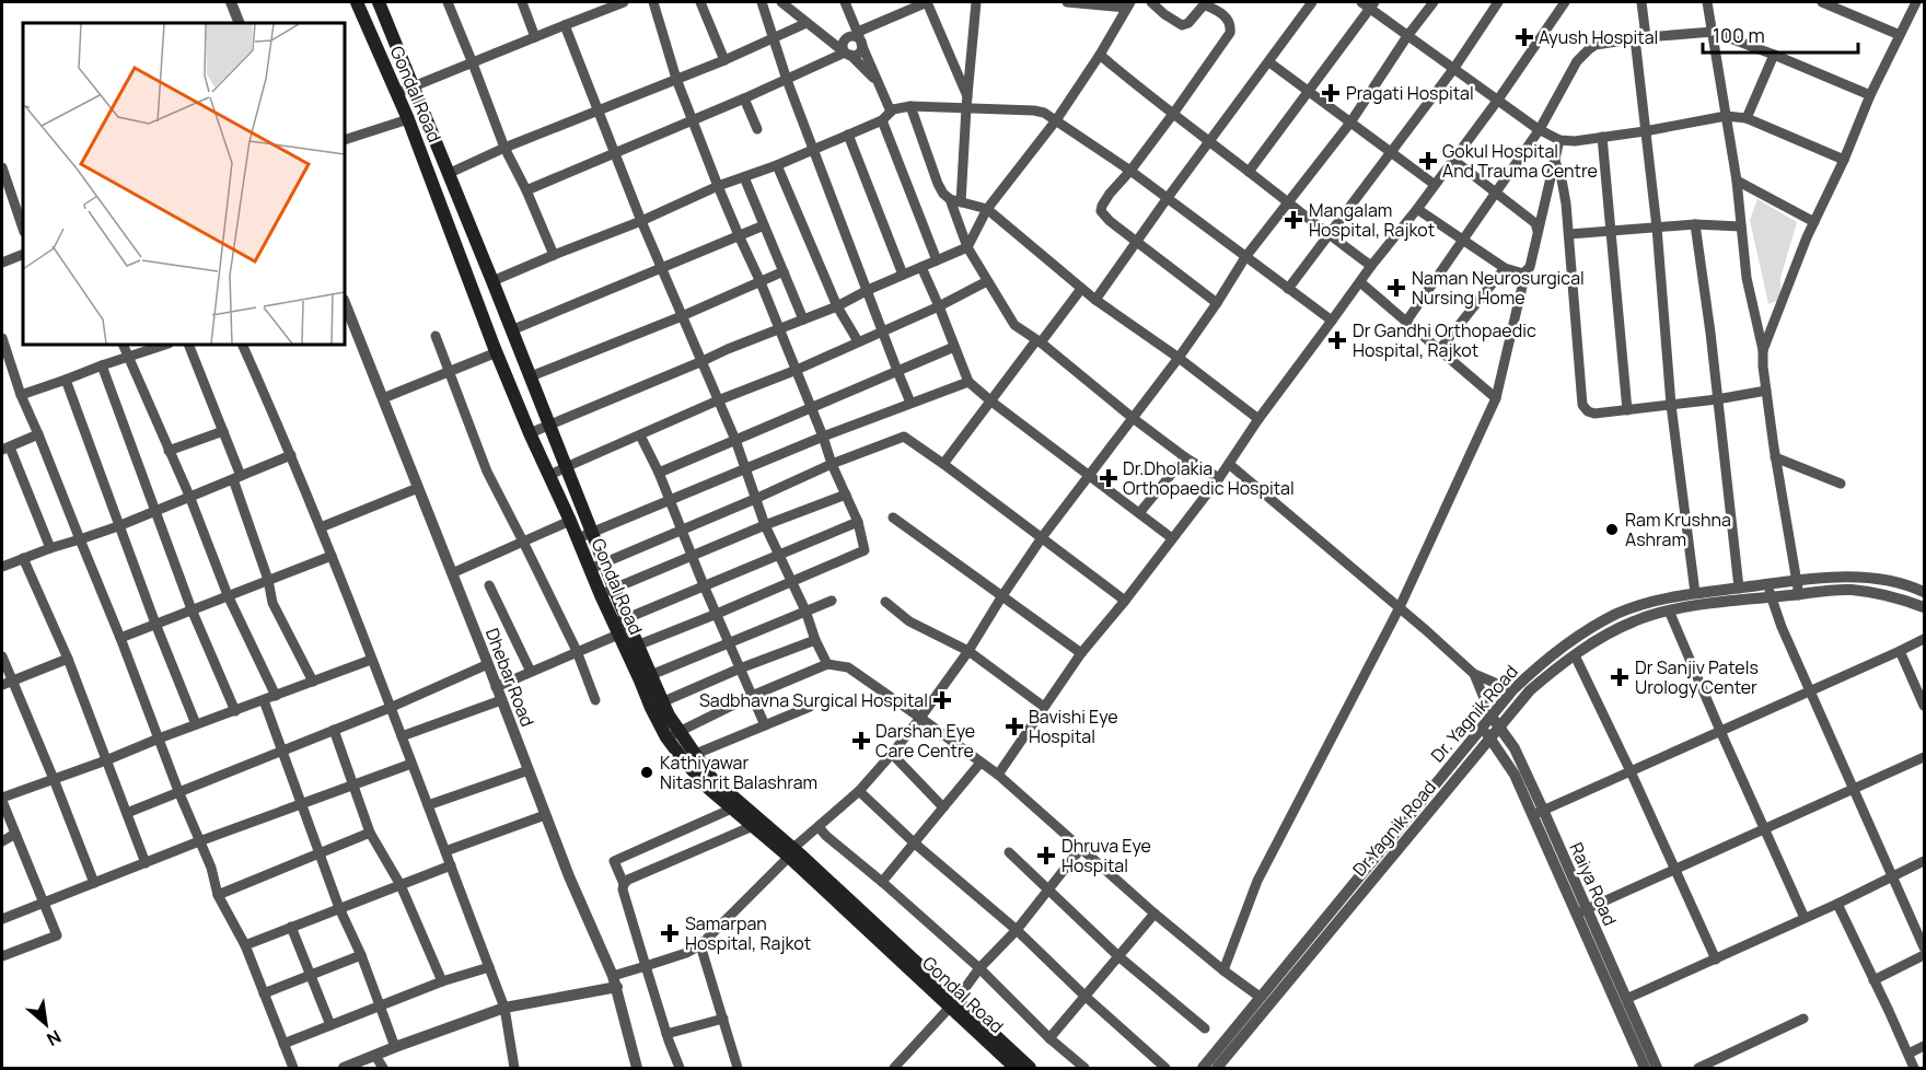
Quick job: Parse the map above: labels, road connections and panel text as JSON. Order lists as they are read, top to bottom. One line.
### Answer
{"streets":{"main road":["Gondal Road"],"street":["Dhebar Road","Dr. Yagnik Road","Dr.Yagnik Road","Raiya Road"]},"crossings":[["Dr. Yagnik Road","Raiya Road"],["Dr.Yagnik Road","Raiya Road"]],"places":{"health":["Ayush Hospital","Pragati Hospital","Gokul Hospital And Trauma Centre","Mangalam Hospital, Rajkot","Naman Neurosurgical Nursing Home","Dr Gandhi Orthopaedic Hospital, Rajkot","Dr.Dholakia Orthopaedic Hospital","Dr Sanjiv Patels Urology Center","Sadbhavna Surgical Hospital","Bavishi Eye Hospital","Darshan Eye Care Centre","Dhruva Eye Hospital","Samarpan Hospital, Rajkot"],"other":["Ram Krushna Ashram","Kathiyawar Nitashrit Balashram"]},"scale_bar":"100 m","north":"bottom right"}
